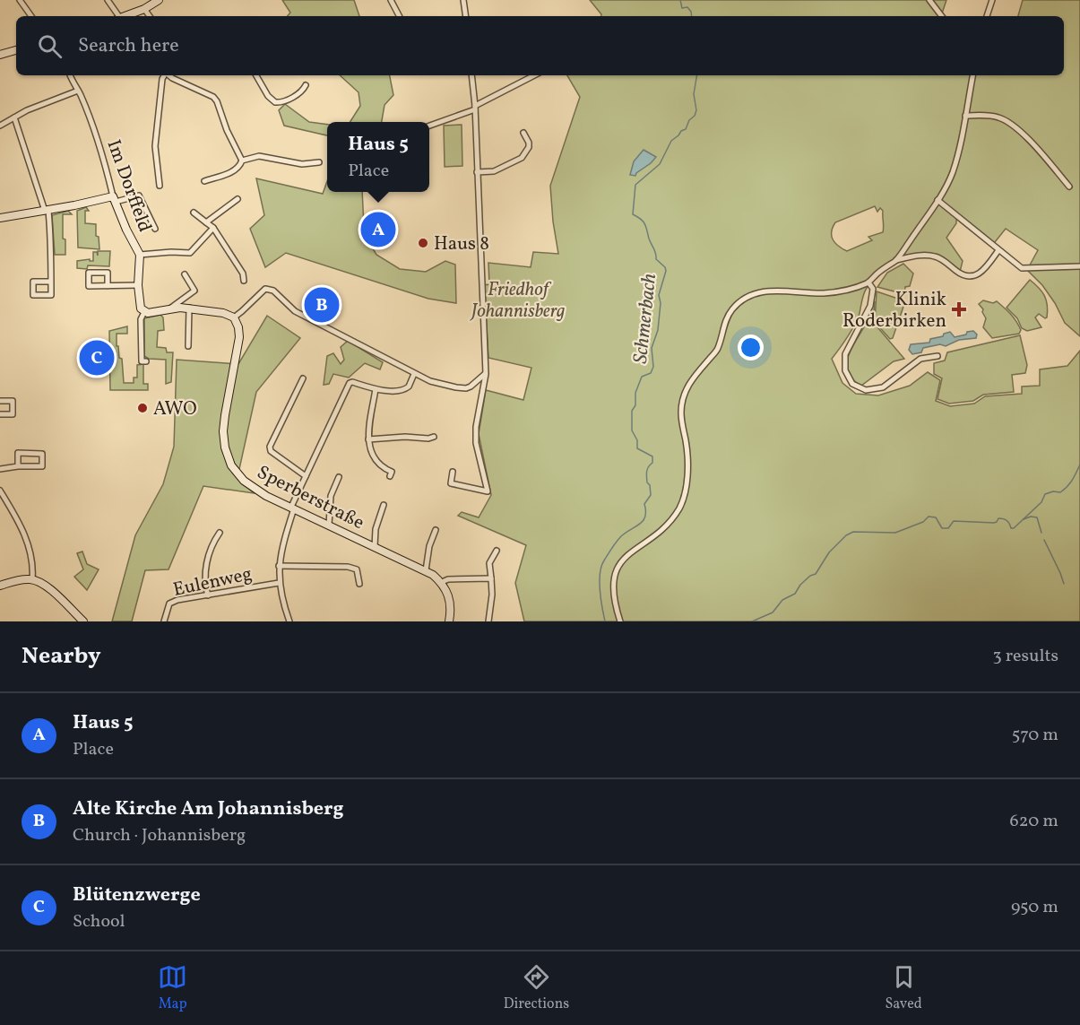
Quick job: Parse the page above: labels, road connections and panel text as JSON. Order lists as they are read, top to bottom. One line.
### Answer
{"streets":{"street":["Im Dorffeld","Sperberstraße","Eulenweg"]},"water":["Schmerbach"],"parks":["Friedhof Johannisberg"],"places":{"other":["Haus 8","AWO"],"health":["Klinik Roderbirken"]},"page":{"search":"Search here","popup":["Haus 5","Place"],"pins":["A","B","C"],"heading":["Nearby","3 results"],"list":[{"mark":"A","name":"Haus 5","note":"Place","value":"570 m"},{"mark":"B","name":"Alte Kirche Am Johannisberg","note":"Church · Johannisberg","value":"620 m"},{"mark":"C","name":"Blütenzwerge","note":"School","value":"950 m"}],"nav":["Map","Directions","Saved"]}}
